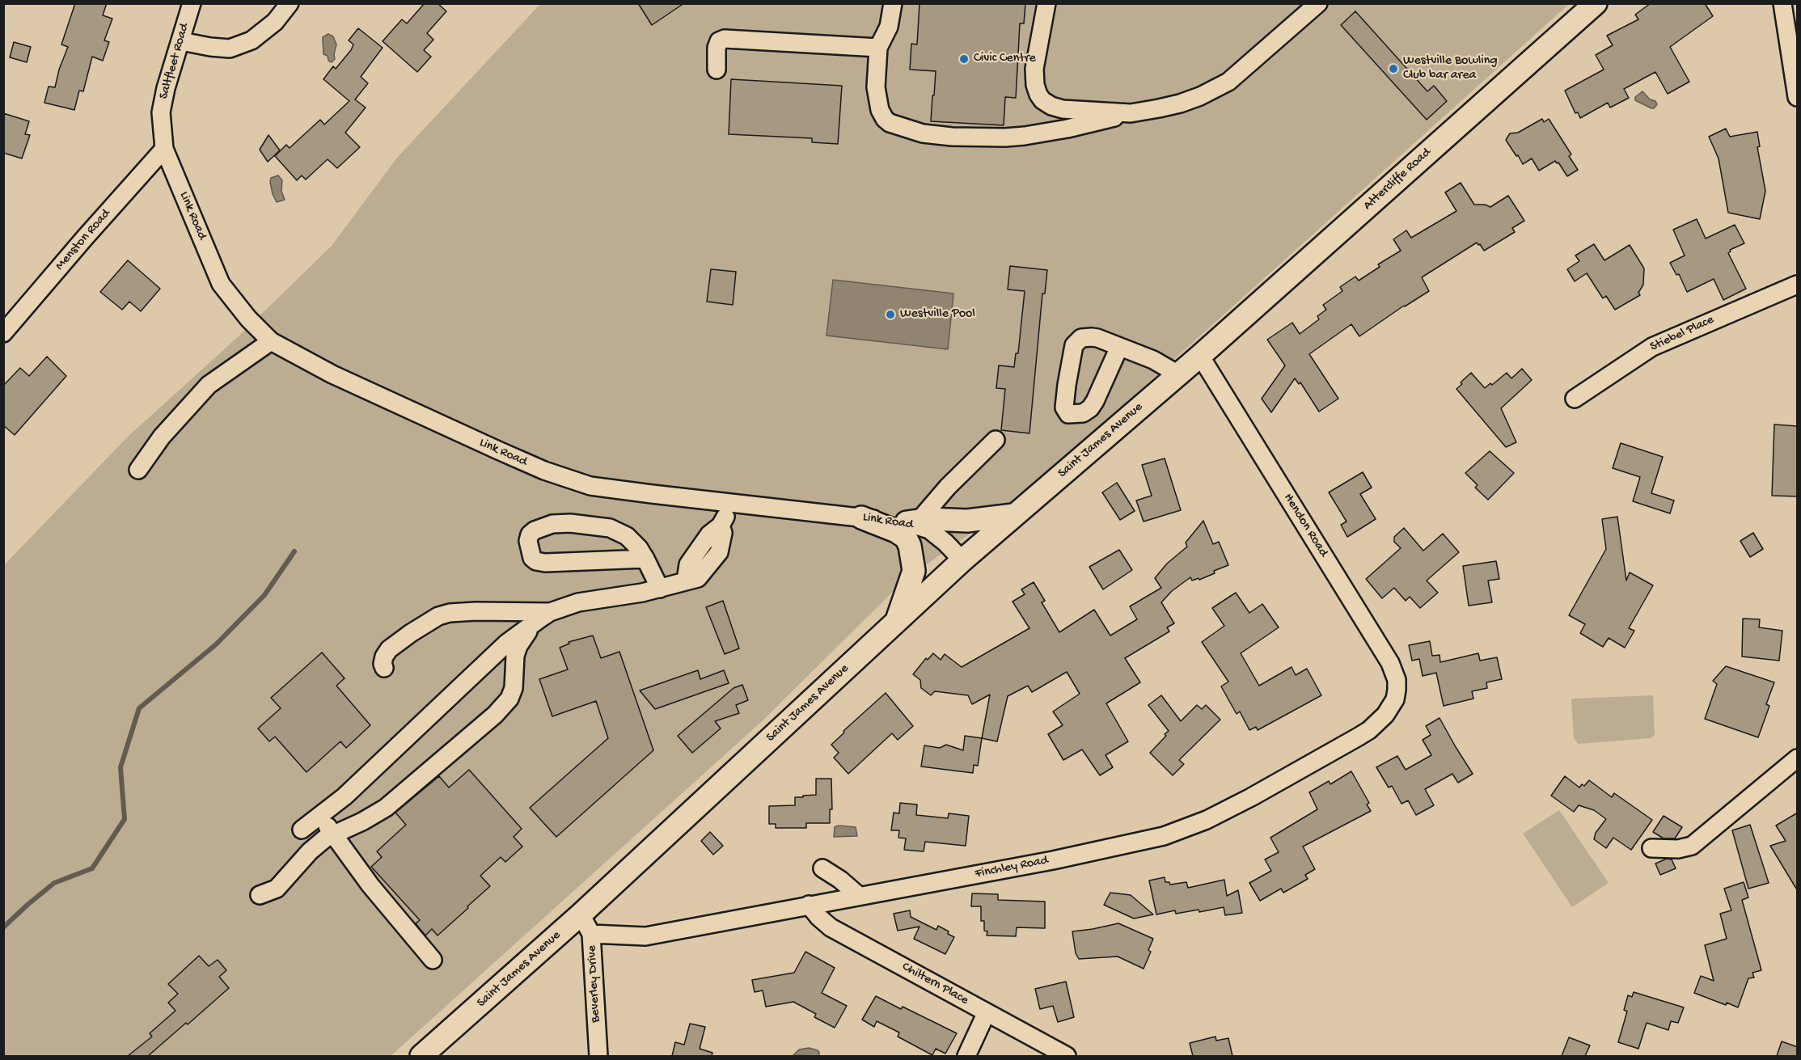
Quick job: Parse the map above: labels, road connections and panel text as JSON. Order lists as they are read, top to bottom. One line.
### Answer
{"streets":{"main road":["Attercliffe Road","Saint James Avenue"],"street":["Saltfleet Road","Link Road","Menston Road","Stiebel Place","Hendon Road","Finchley Road","Beverley Drive","Chiltern Place"]},"crossings":[["Saltfleet Road","Link Road"],["Saltfleet Road","Menston Road"],["Attercliffe Road","Saint James Avenue"],["Attercliffe Road","Hendon Road"],["Link Road","Menston Road"],["Link Road","Saint James Avenue"],["Saint James Avenue","Hendon Road"],["Saint James Avenue","Beverley Drive"],["Hendon Road","Finchley Road"],["Finchley Road","Beverley Drive"],["Finchley Road","Chiltern Place"]],"places":["Civic Centre","Westville Bowling Club bar area","Westville Pool"]}
